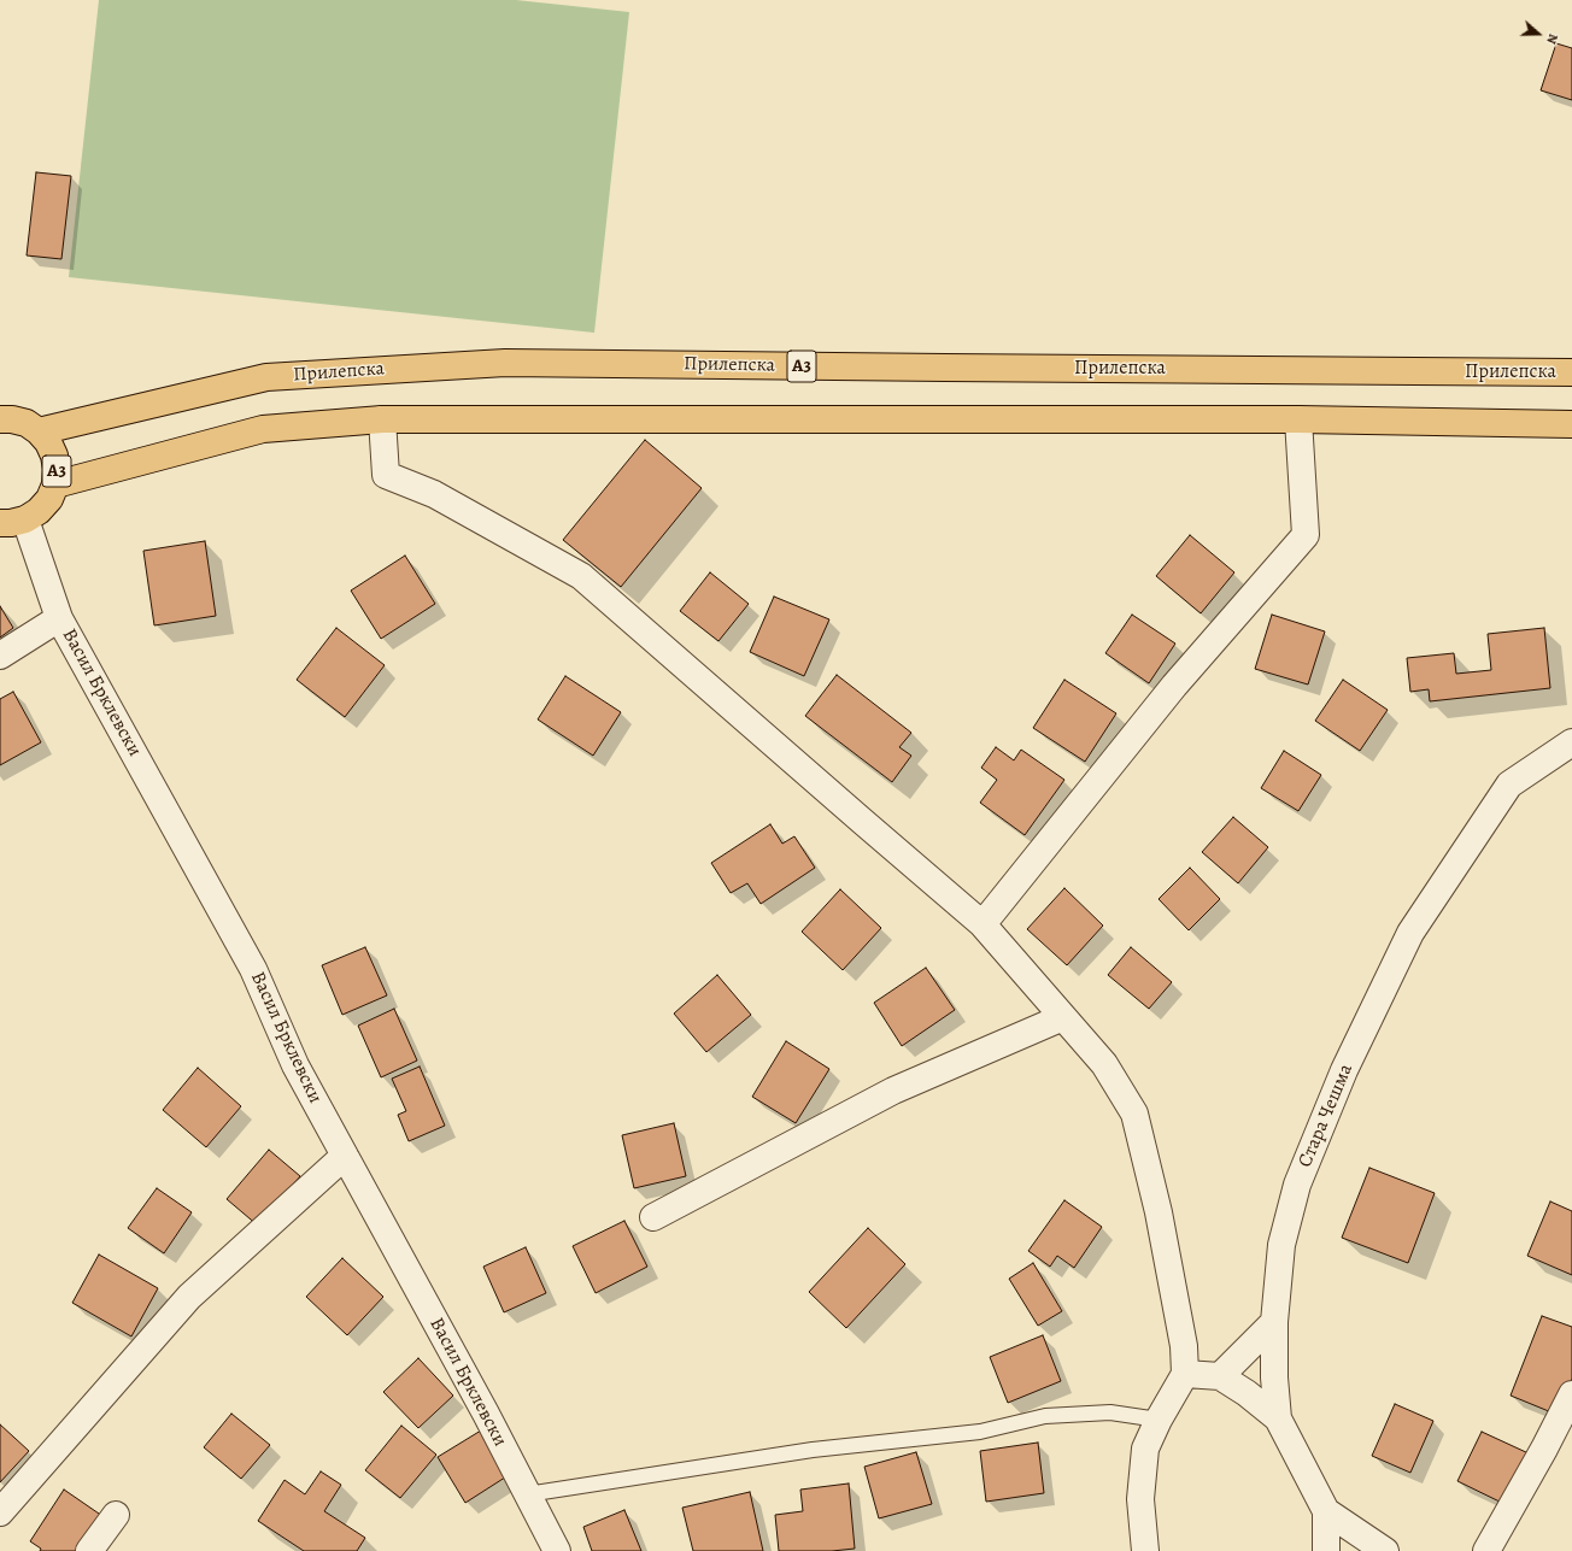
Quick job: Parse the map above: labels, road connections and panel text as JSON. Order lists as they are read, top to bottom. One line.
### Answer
{"streets":{"main road":["Прилепска","A3"],"street":["Васил Брклевски","Стара Чешма"]},"crossings":[["Прилепска","A3"],["A3","Васил Брклевски"]],"north":"right"}
